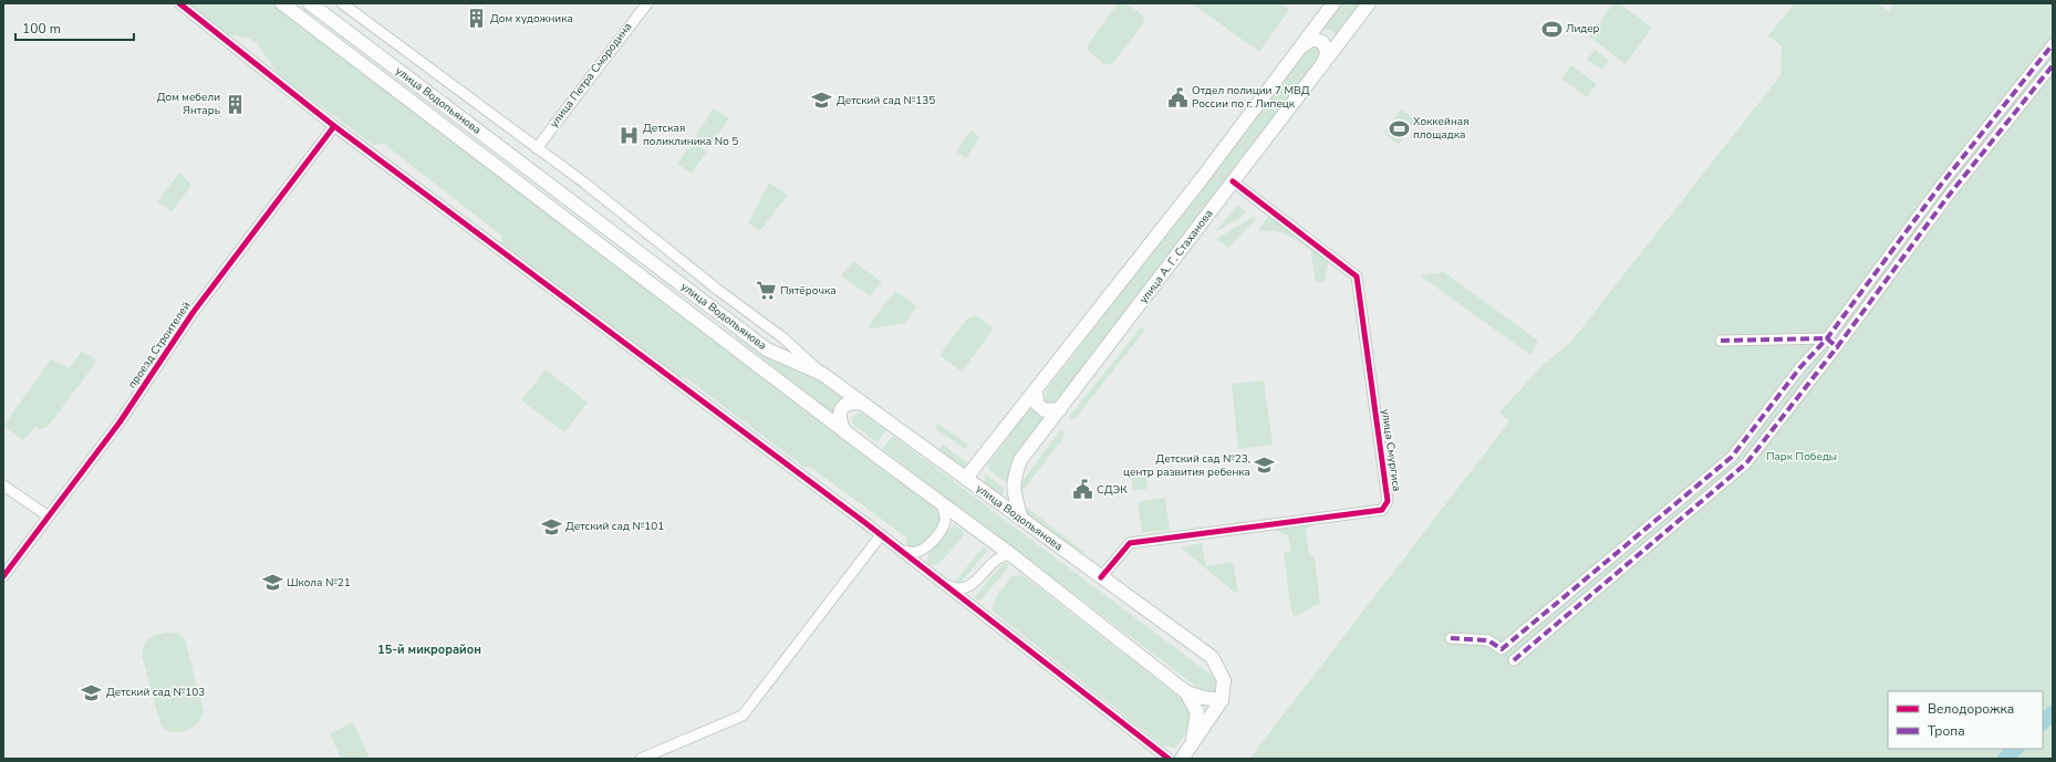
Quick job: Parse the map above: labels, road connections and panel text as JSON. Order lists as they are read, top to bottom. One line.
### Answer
{"streets":{"main road":["улица Водопьянова","улица А. Г. Стаханова"],"street":["улица Петра Смородина","проезд Строителей","улица Смургиса"]},"crossings":[["улица Водопьянова","улица А. Г. Стаханова"],["улица Водопьянова","улица Смургиса"],["улица А. Г. Стаханова","улица Смургиса"]],"districts":["15-й микрорайон"],"parks":["Парк Победы"],"places":{"building":["Дом художника","Дом мебели Янтарь"],"sports":["Лидер","Хоккейная площадка"],"public building":["Отдел полиции 7 МВД России по г. Липецк","СДЭК"],"school or university":["Детский сад №135","Детский сад №23, центр развития ребенка","Детский сад №101","Школа №21","Детский сад №103"],"hospital":["Детская поликлиника No 5"],"supermarket":["Пятёрочка"]},"legend":["Велодорожка","Тропа"],"scale_bar":"100 m"}
